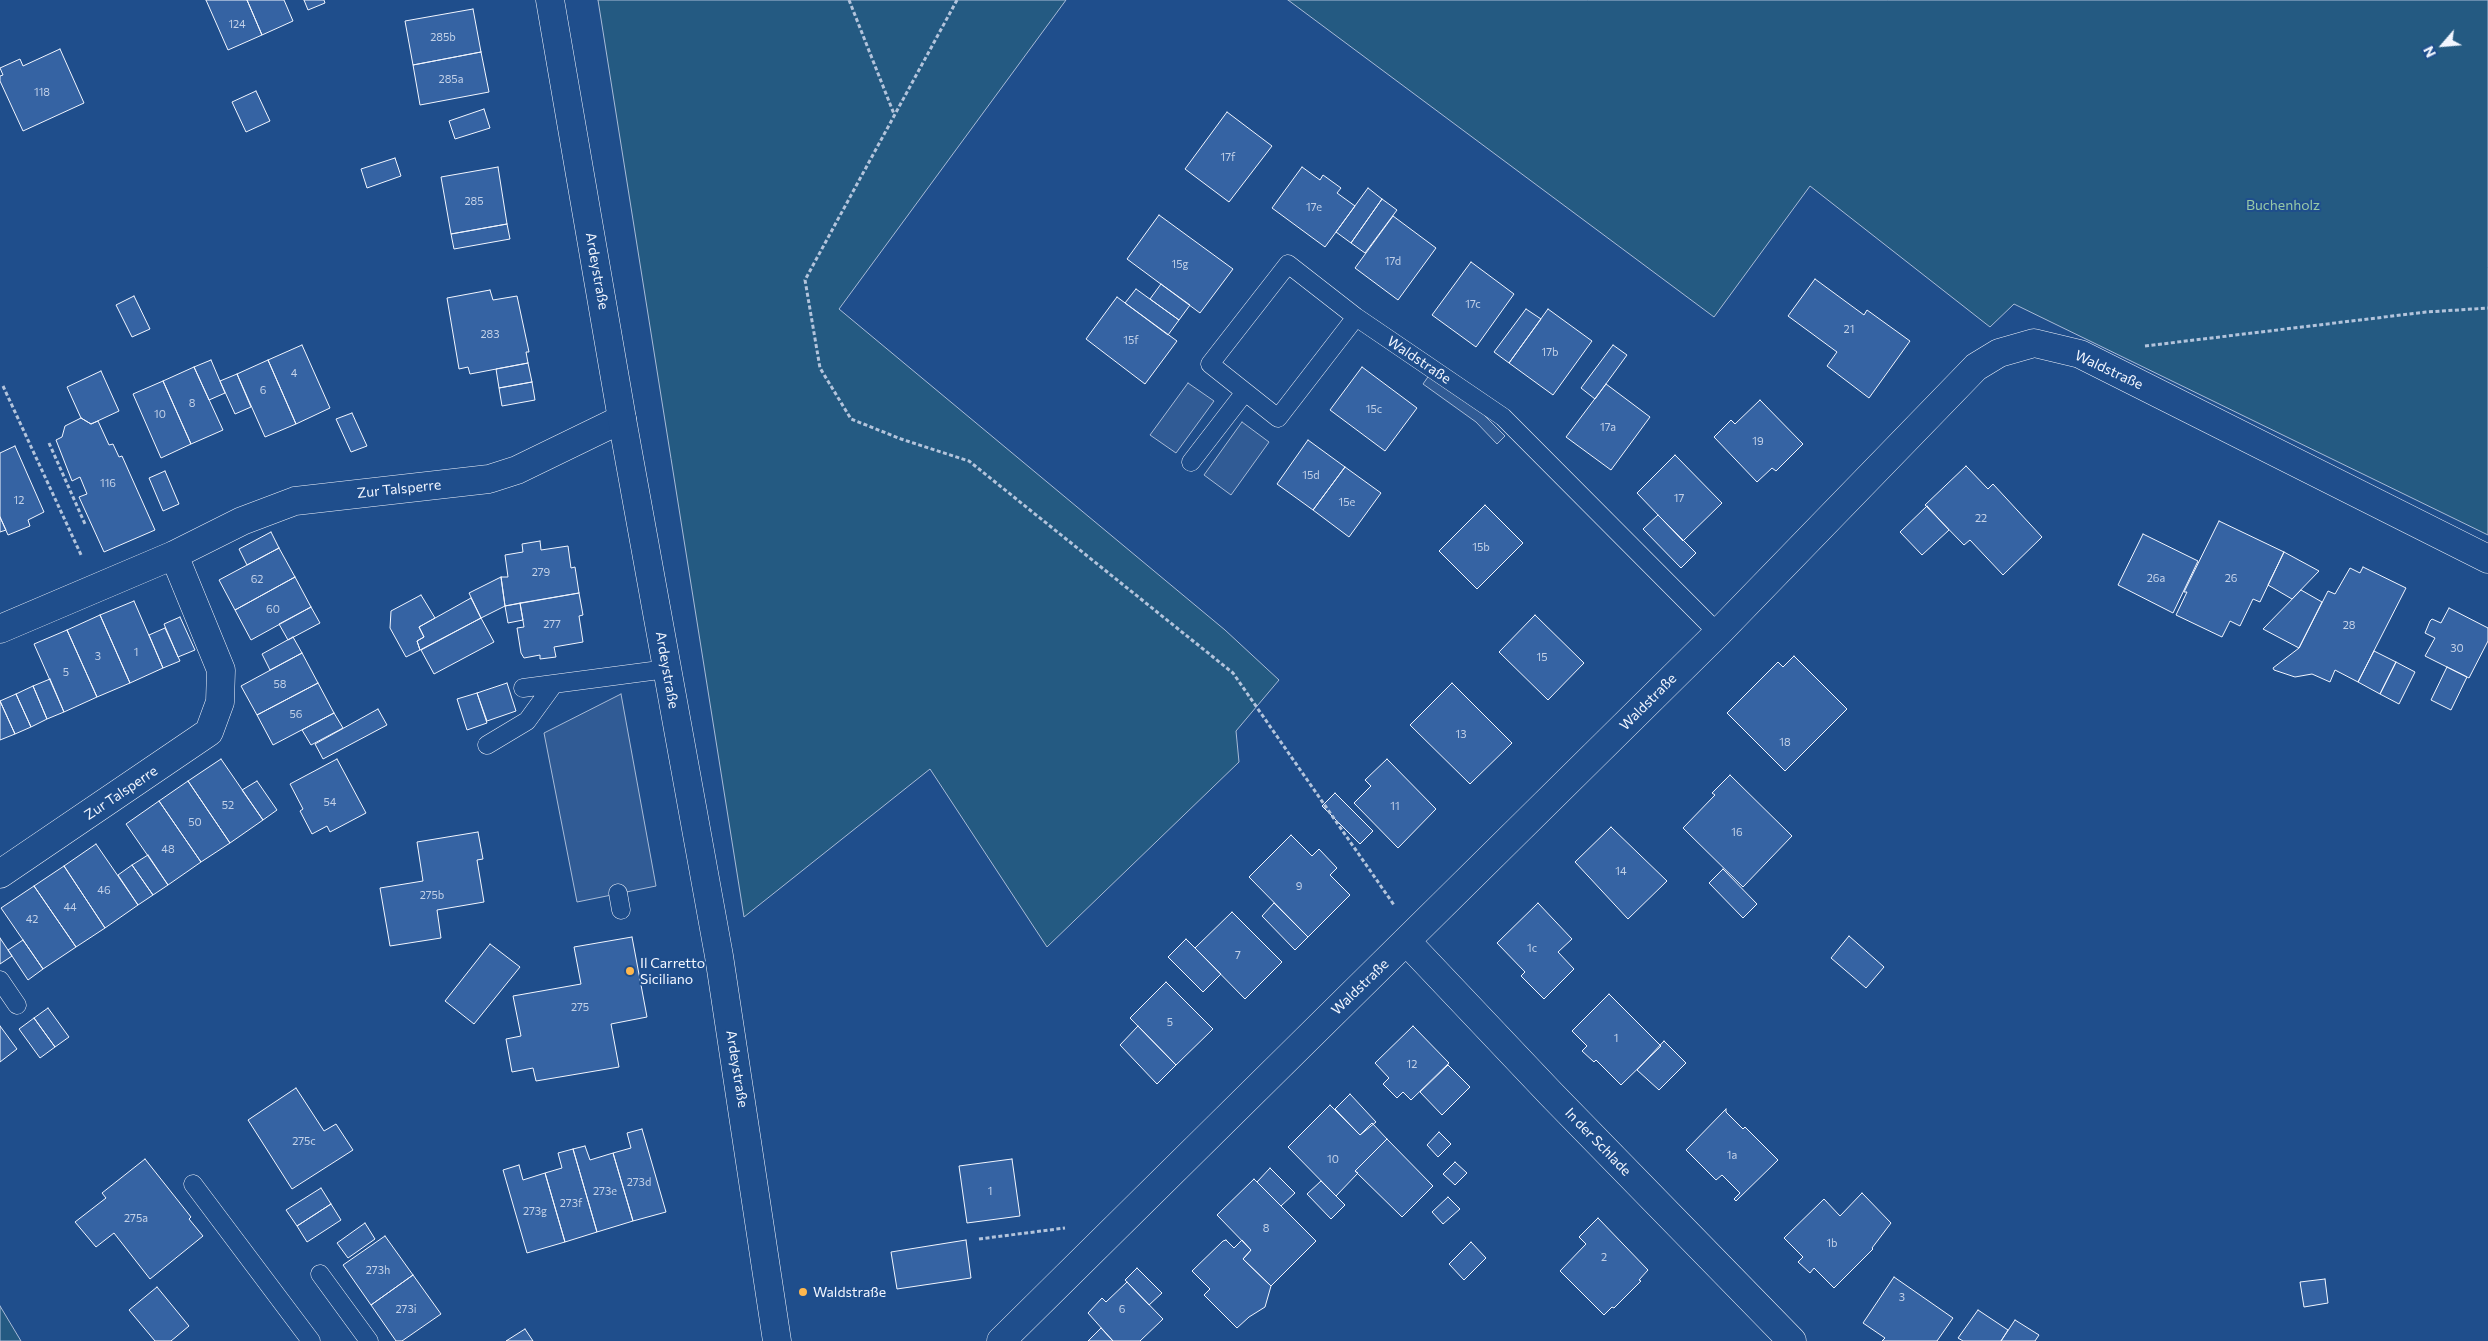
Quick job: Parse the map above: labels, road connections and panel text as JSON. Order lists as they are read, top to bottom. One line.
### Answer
{"streets":{"street":["Ardeystraße","Waldstraße","Zur Talsperre","In der Schlade"]},"crossings":[["Ardeystraße","Zur Talsperre"],["Waldstraße","In der Schlade"]],"parks":["Buchenholz"],"places":["Il Carretto Siciliano","Waldstraße"],"house_numbers":["124","285b","285a","118","17f","285","17e","17d","15g","17c","21","283","15f","17b","4","6","8","15c","10","17a","19","15d","116","17","12","15e","22","15b","279","26a","26","62","60","277","28","30","1","3","15","5","58","56","13","18","54","52","11","50","16","48","14","9","46","275b","44","42","1c","7","275","5","1","12","275c","1a","10","273d","273e","1","273f","273g","275a","8","1b","2","273h","3","273i","6"],"north":"bottom left"}
